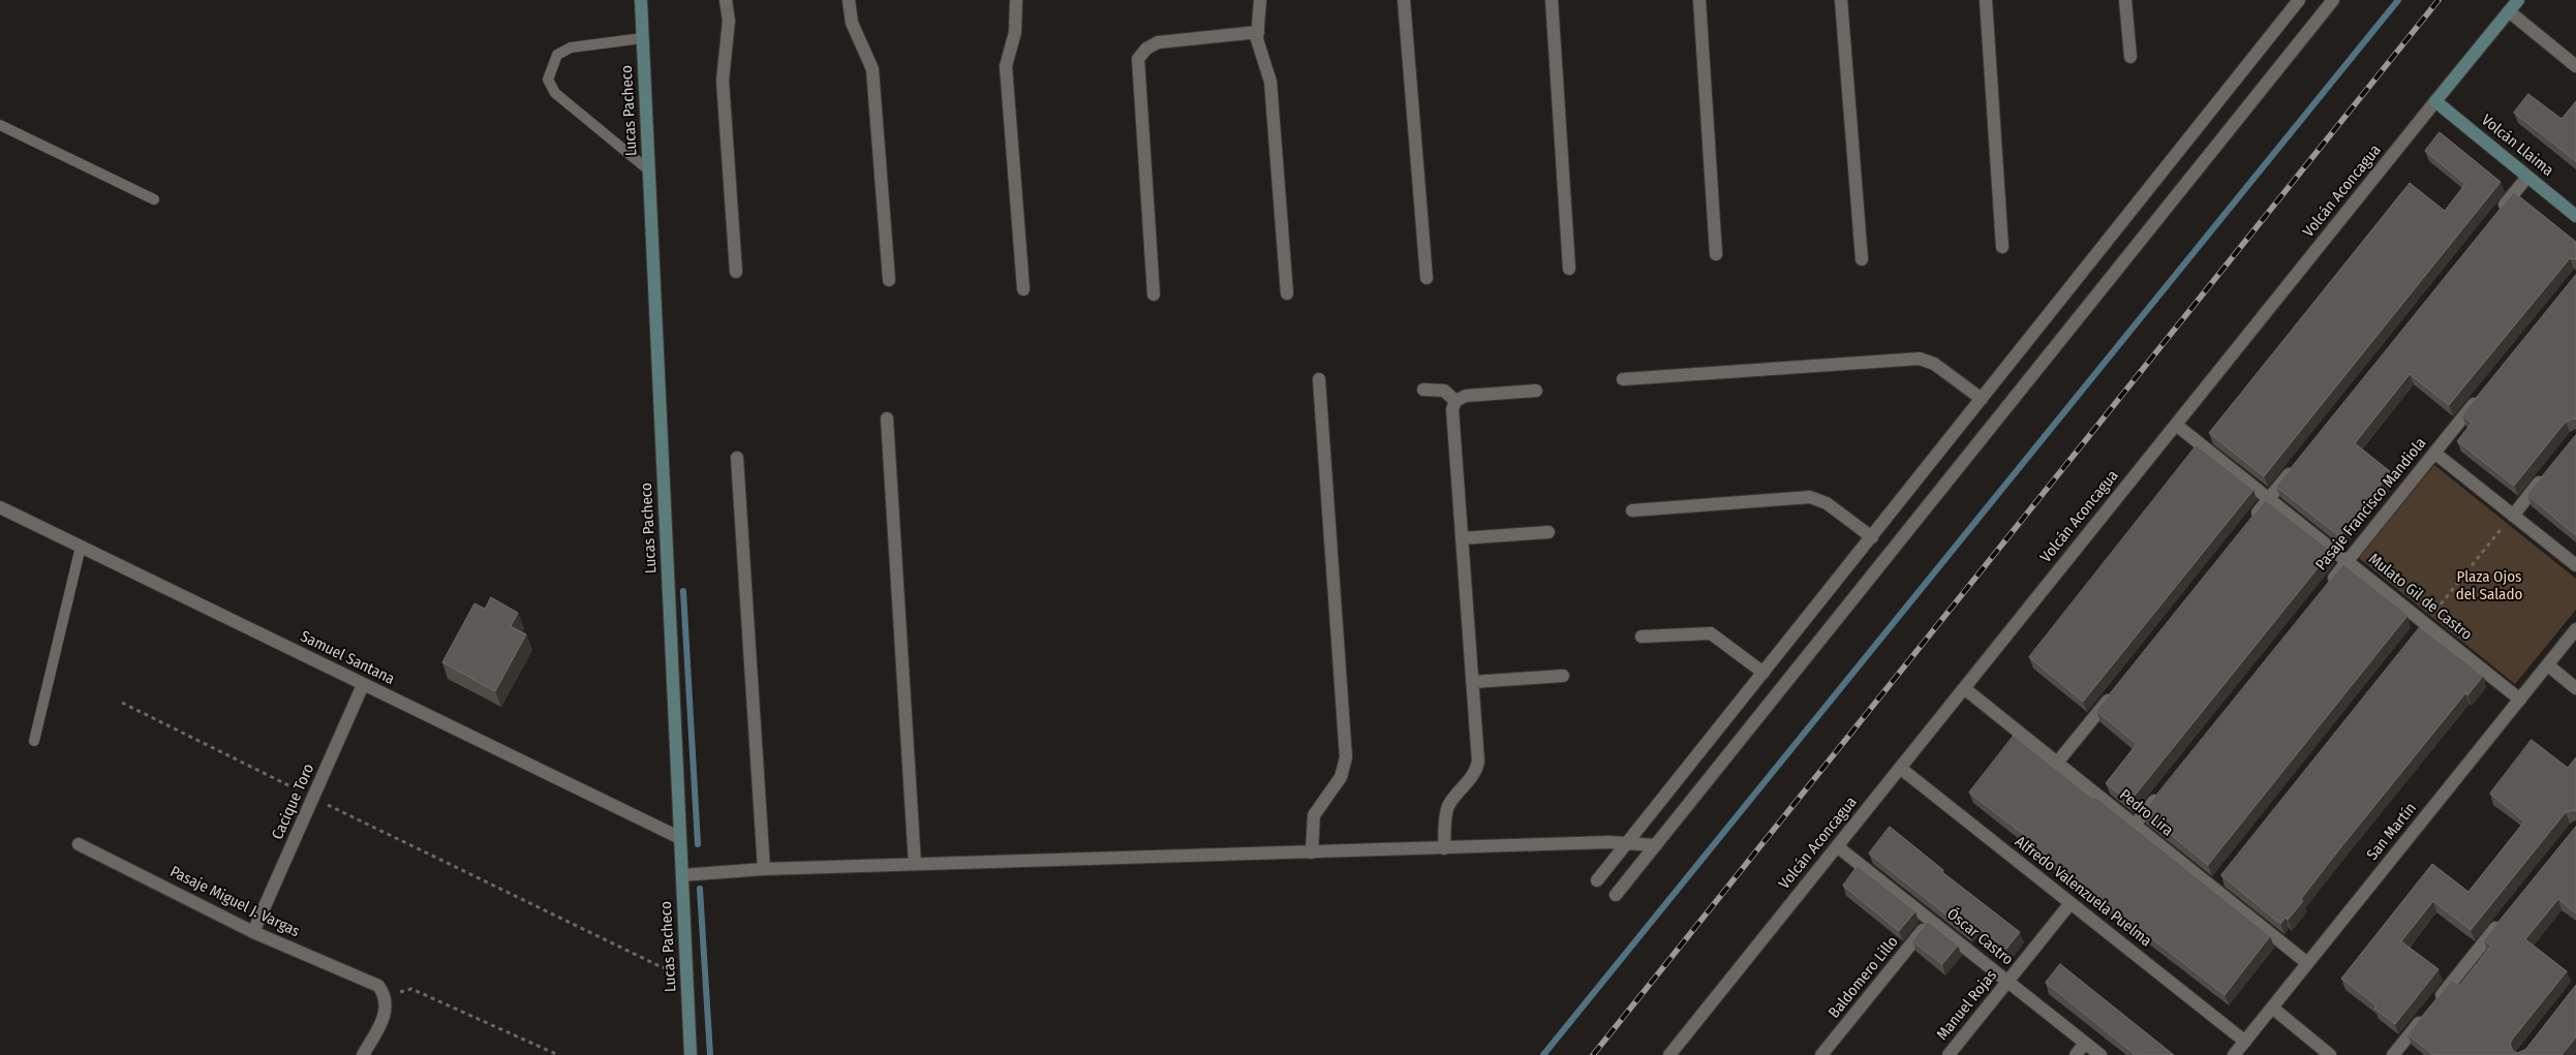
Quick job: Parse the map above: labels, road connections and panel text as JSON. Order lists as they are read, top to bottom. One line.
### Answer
{"streets":{"main road":["Lucas Pacheco","Volcán Llaima","Volcán Aconcagua"],"street":["Pasaje Francisco Mandiola","Mulato Gil de Castro","Samuel Santana","Cacique Toro","Pedro Lira","San Martín","Alfredo Valenzuela Puelma","Pasaje Miguel J. Vargas","Óscar Castro","Baldomero Lillo","Manuel Rojas"]},"crossings":[["Lucas Pacheco","Samuel Santana"],["Volcán Llaima","Volcán Aconcagua"],["Volcán Aconcagua","Mulato Gil de Castro"],["Volcán Aconcagua","Pedro Lira"],["Volcán Aconcagua","Alfredo Valenzuela Puelma"],["Volcán Aconcagua","Óscar Castro"],["Pasaje Francisco Mandiola","Mulato Gil de Castro"],["Mulato Gil de Castro","San Martín"],["Samuel Santana","Cacique Toro"],["Cacique Toro","Pasaje Miguel J. Vargas"],["Pedro Lira","San Martín"],["San Martín","Alfredo Valenzuela Puelma"],["Alfredo Valenzuela Puelma","Manuel Rojas"],["Óscar Castro","Baldomero Lillo"],["Óscar Castro","Manuel Rojas"]],"parks":["Plaza Ojos del Salado"]}
